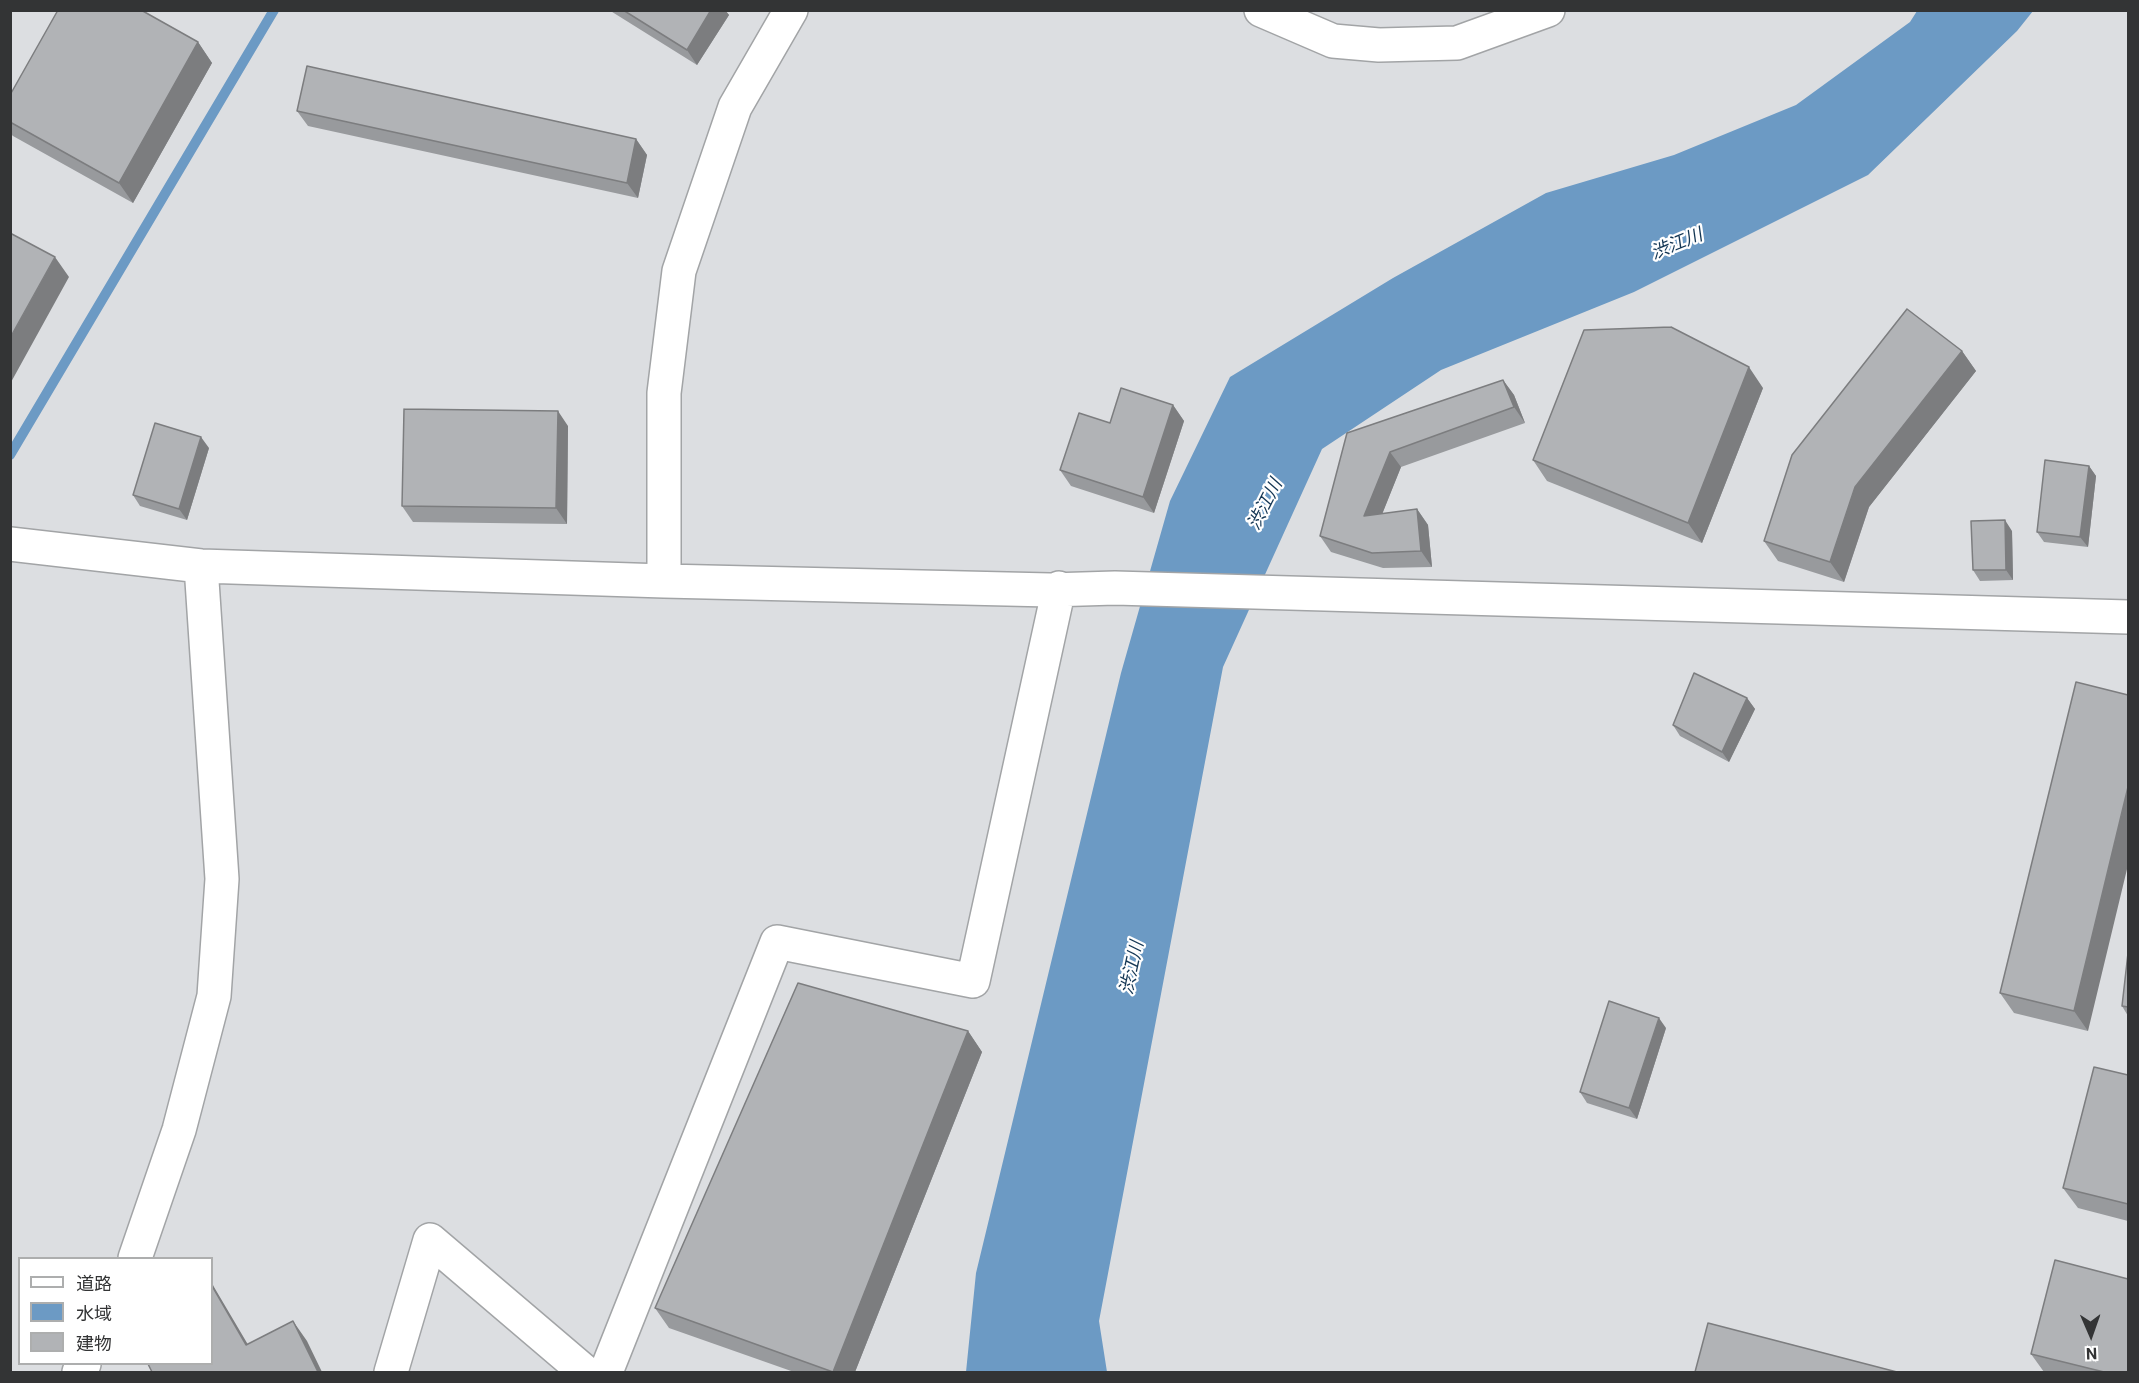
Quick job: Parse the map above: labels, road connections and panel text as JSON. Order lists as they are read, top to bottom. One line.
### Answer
{"water":["渋江川"],"legend":["道路","水域","建物"],"north":"bottom"}
